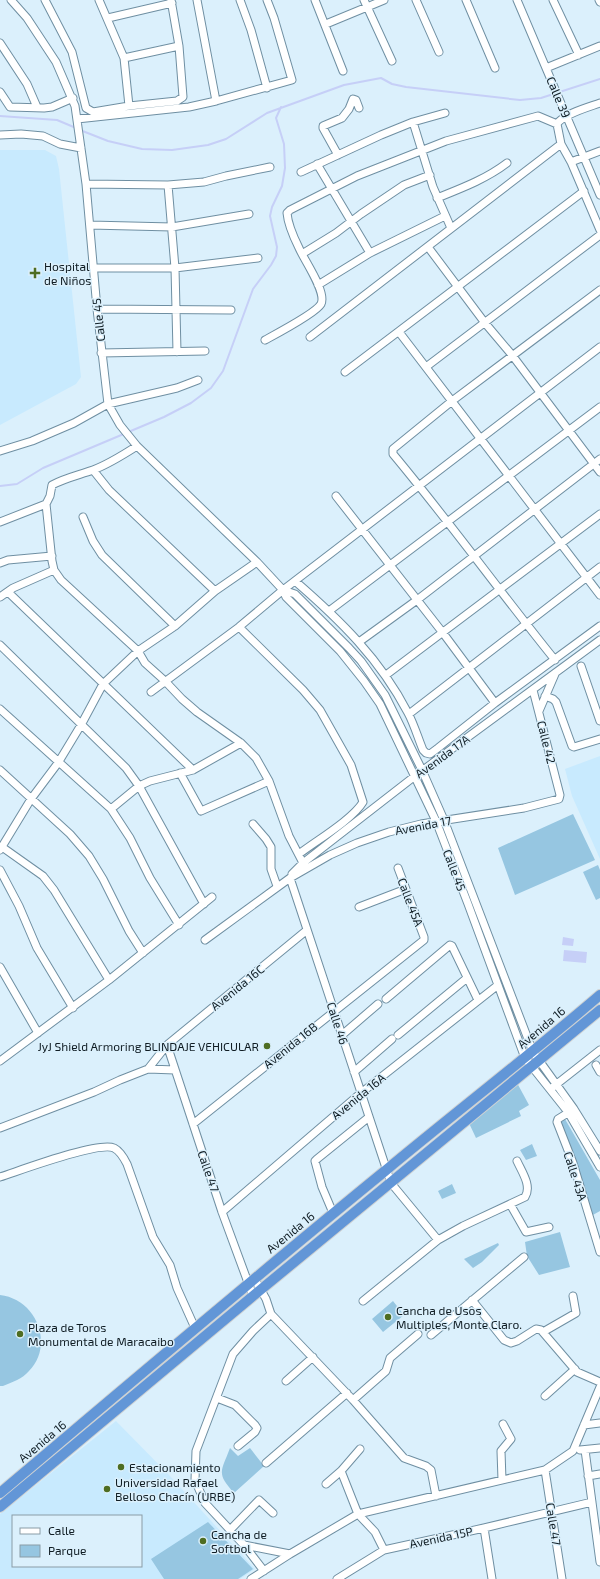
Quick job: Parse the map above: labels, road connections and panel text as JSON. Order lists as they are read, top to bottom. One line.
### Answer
{"streets":{"highway":["Avenida 16"],"street":["Calle 39","Calle 45","Calle 42","Avenida 17A","Avenida 17","Calle 45A","Avenida 16C","Calle 46","Avenida 16B","Avenida 16A","Calle 47","Calle 43A","Avenida 15P"]},"crossings":[["Calle 45","Avenida 17A"],["Calle 45","Avenida 17"],["Calle 45","Avenida 16"],["Calle 45","Avenida 16A"],["Calle 45","Calle 43A"],["Calle 42","Avenida 17A"],["Calle 42","Avenida 17"],["Avenida 17A","Avenida 17"],["Avenida 17A","Calle 46"],["Avenida 17","Calle 46"],["Calle 45A","Avenida 16B"],["Avenida 16C","Calle 46"],["Avenida 16C","Calle 47"],["Calle 46","Avenida 16"],["Calle 46","Avenida 16B"],["Calle 46","Avenida 16A"],["Avenida 16","Calle 47"],["Avenida 16B","Calle 47"],["Avenida 16A","Calle 47"],["Calle 47","Avenida 15P"]],"places":{"health":["Hospital de Niños"],"other":["JyJ Shield Armoring BLINDAJE VEHICULAR","Cancha de Usos Multiples, Monte Claro.","Plaza de Toros Monumental de Maracaibo","Estacionamiento","Universidad Rafael Belloso Chacín (URBE)","Cancha de Softbol"]},"legend":["Calle","Parque"]}
